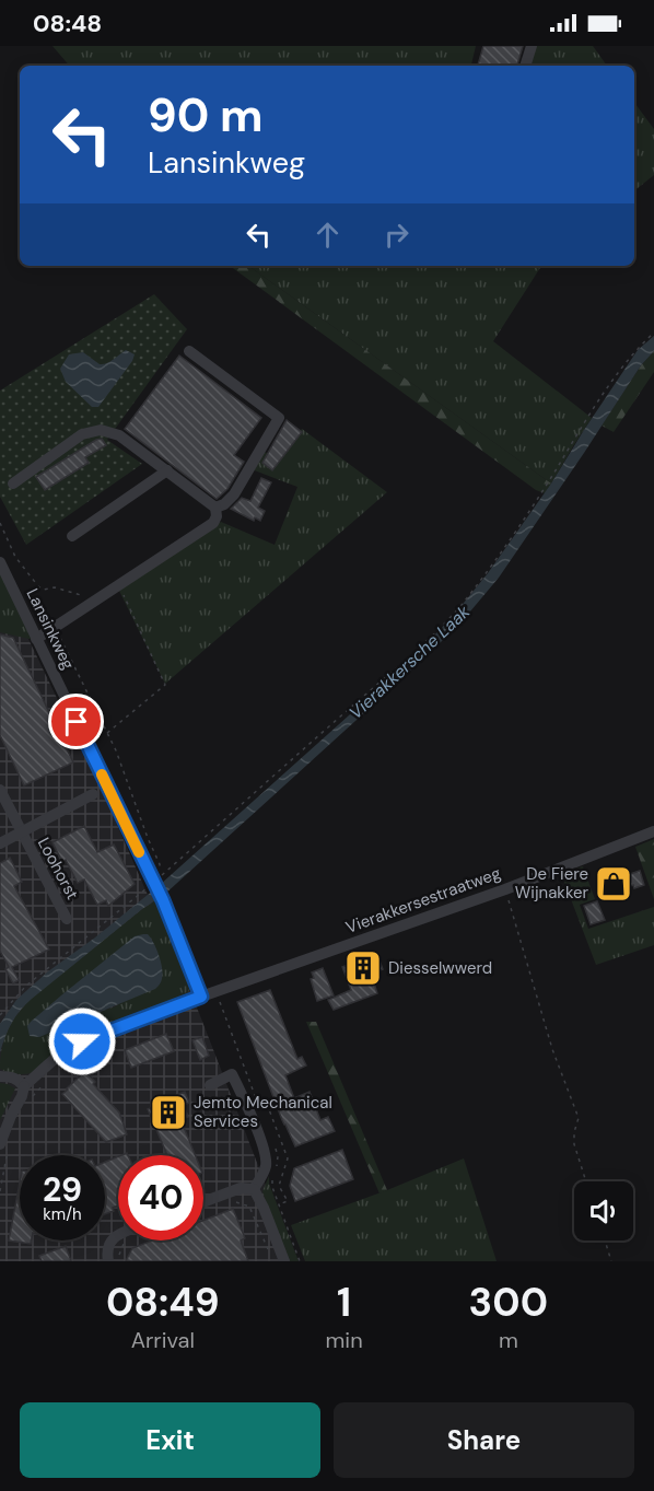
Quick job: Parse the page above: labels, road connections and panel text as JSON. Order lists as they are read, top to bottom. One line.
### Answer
{"streets":{"street":["Lansinkweg","Loohorst","Vierakkersestraatweg"]},"crossings":[["Lansinkweg","Vierakkersestraatweg"]],"water":["Vierakkersche Laak"],"places":{"shop":["De Fiere Wijnakker"],"building":["Diesselwwerd","Jemto Mechanical Services"]},"page":{"status":"08:48","turn":["90 m","Lansinkweg"],"speed":"29 km/h","limit":"40","eta":["08:49","Arrival","1","min","300","m"],"buttons":["Exit","Share"]}}
